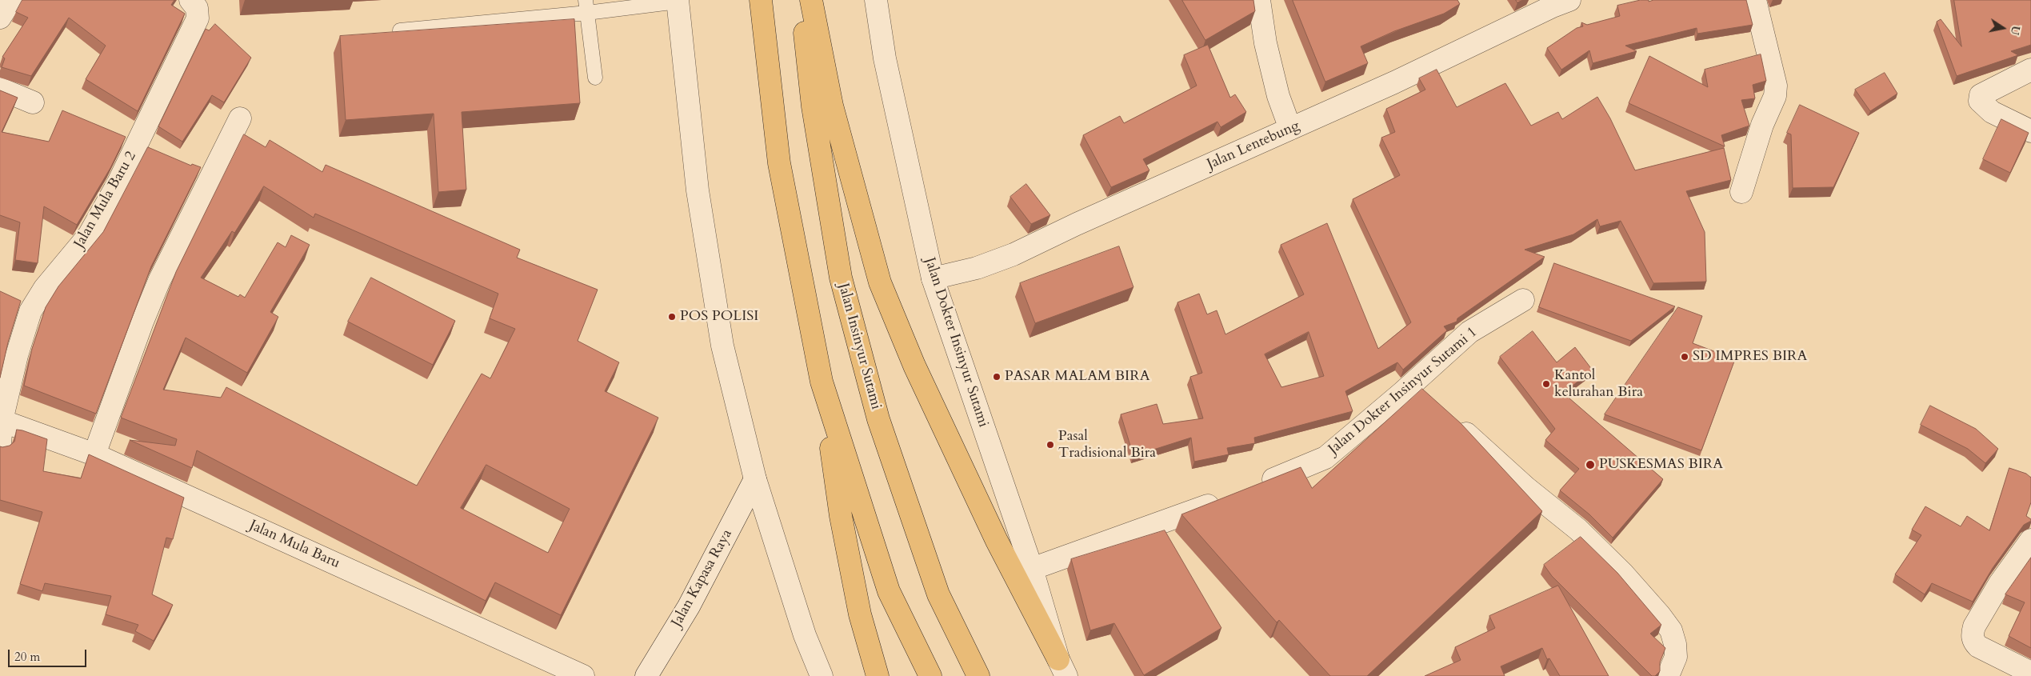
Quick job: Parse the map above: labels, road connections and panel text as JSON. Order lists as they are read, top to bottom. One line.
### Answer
{"streets":{"highway":["Jalan Insinyur Sutami"],"street":["Jalan Lentebung","Jalan Mula Baru 2","Jalan Dokter Insinyur Sutami","Jalan Dokter Insinyur Sutami 1","Jalan Mula Baru","Jalan Kapasa Raya"]},"crossings":[["Jalan Lentebung","Jalan Dokter Insinyur Sutami"],["Jalan Mula Baru 2","Jalan Mula Baru"]],"places":["POS POLISI","SD IMPRES BIRA","PASAR MALAM BIRA","Kantol kelurahan Bira","Pasal Tradisional Bira","PUSKESMAS BIRA"],"scale_bar":"20 m","north":"right"}
